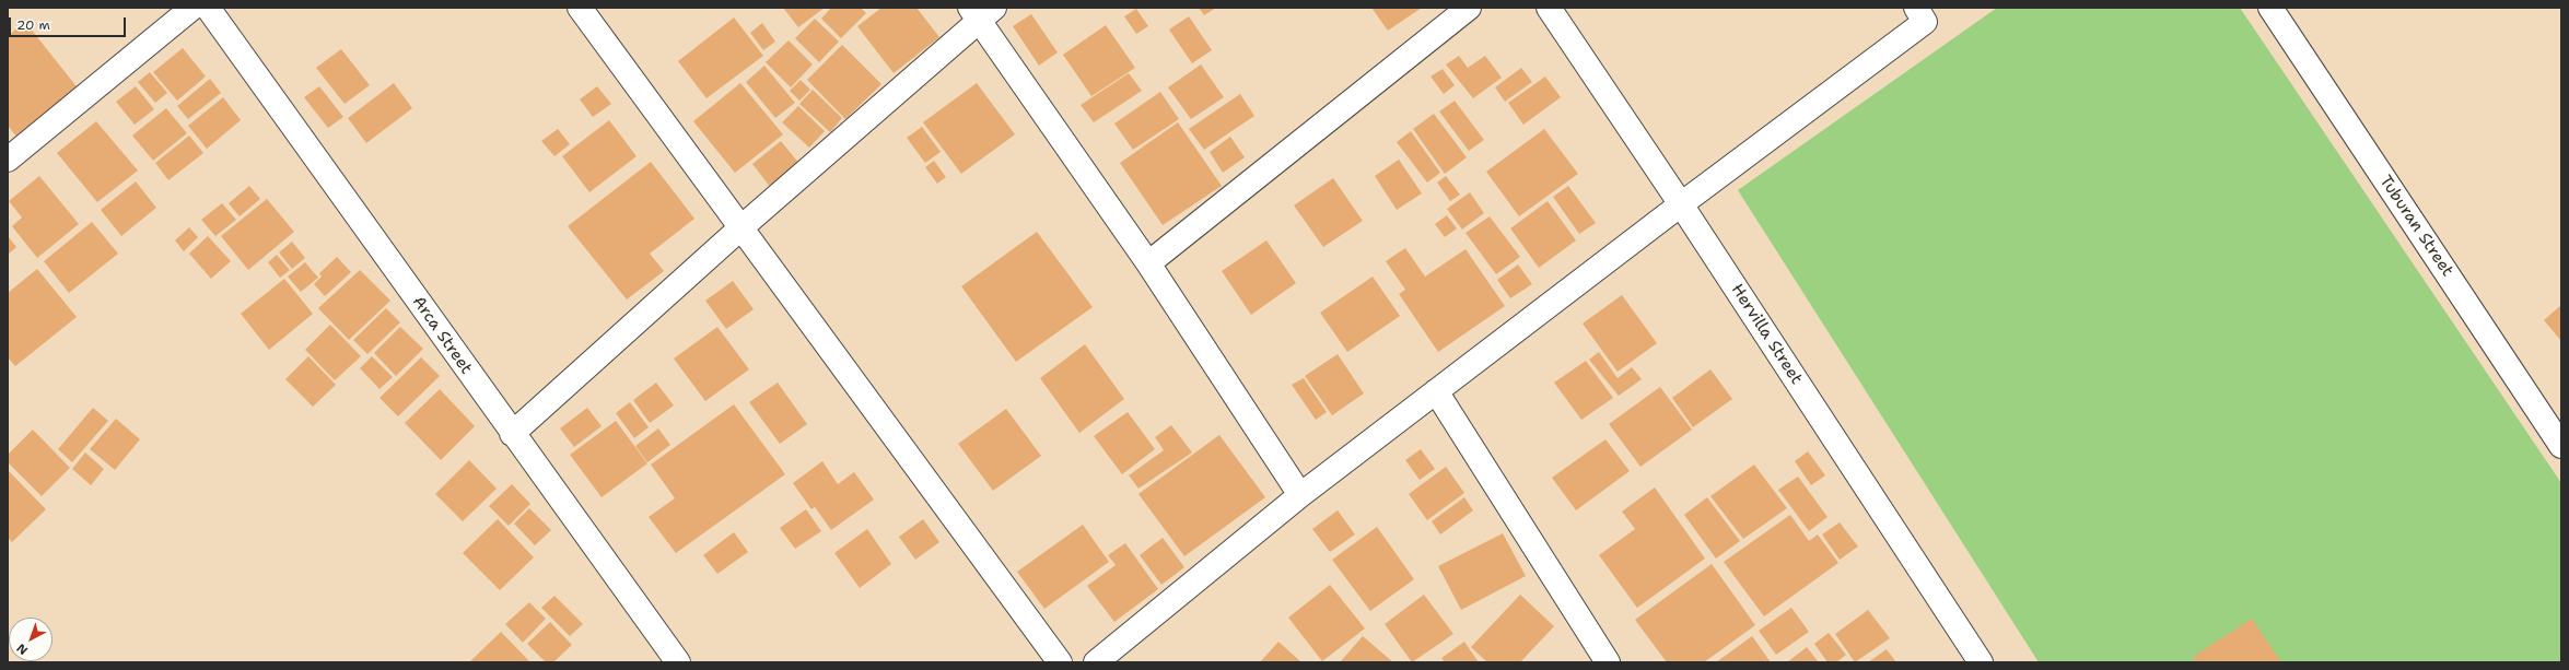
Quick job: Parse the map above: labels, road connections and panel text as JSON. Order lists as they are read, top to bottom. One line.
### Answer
{"streets":{"street":["Tuburan Street","Hervilla Street","Arca Street"]},"scale_bar":"20 m","north":"bottom left"}
